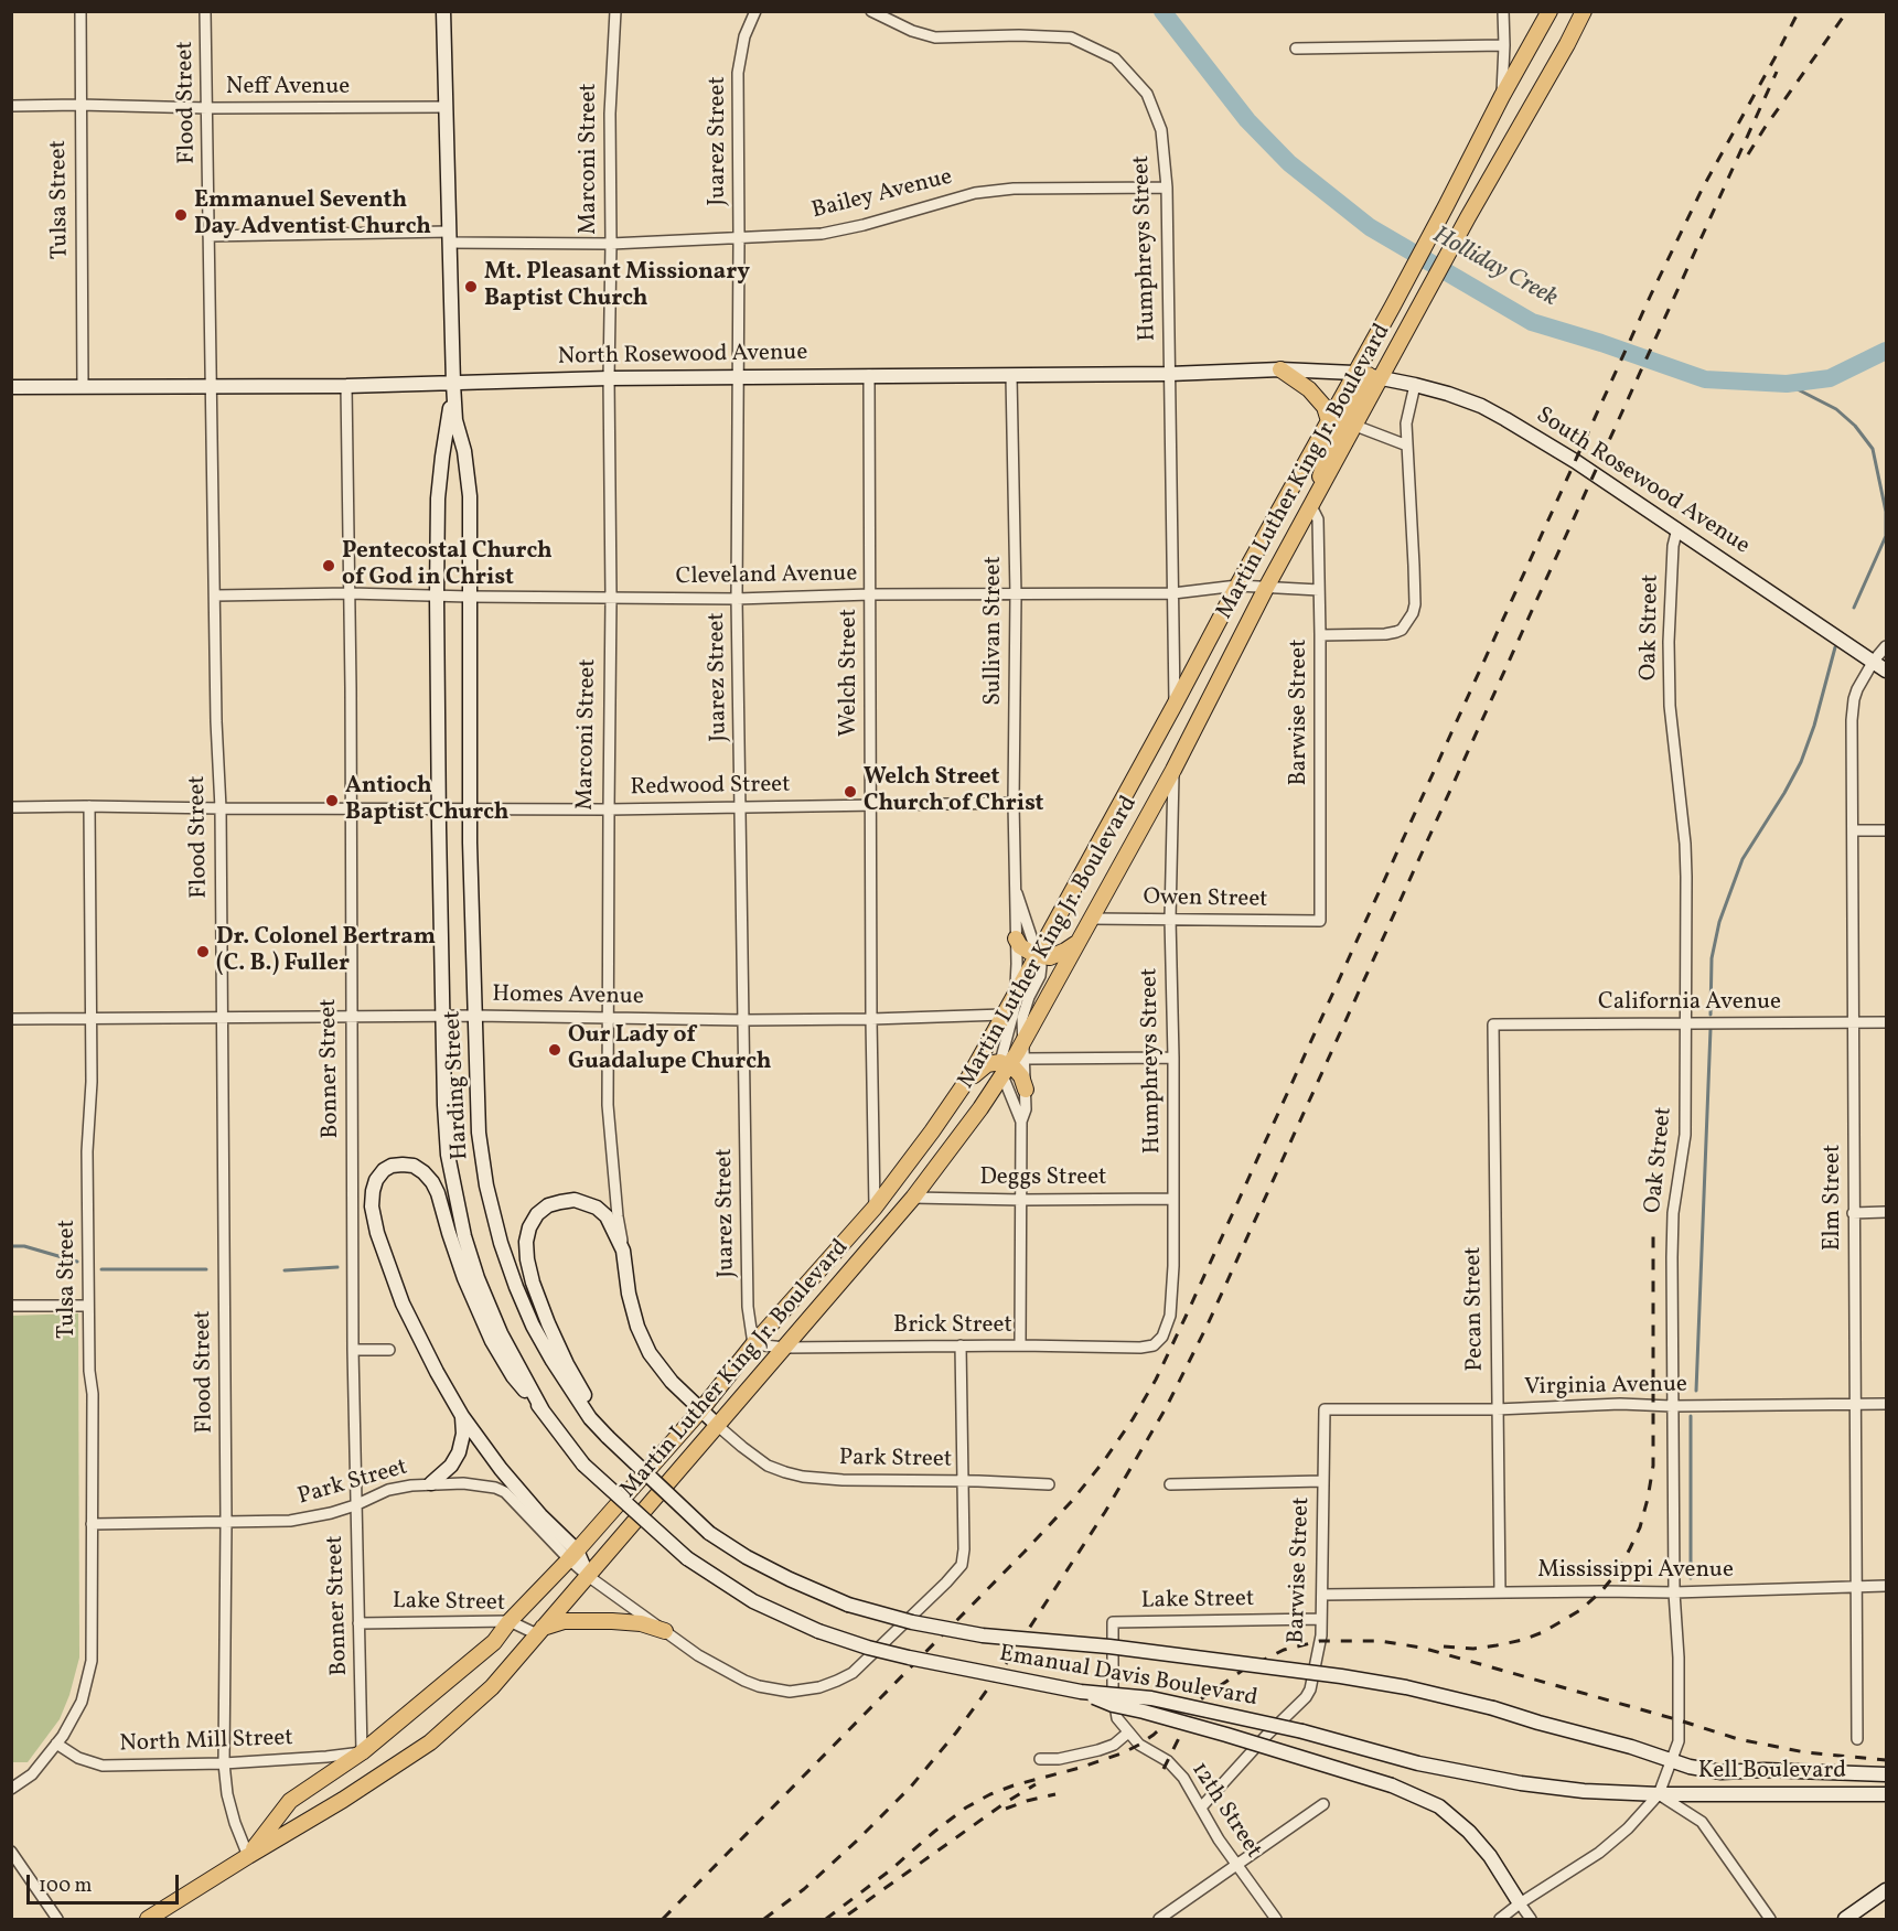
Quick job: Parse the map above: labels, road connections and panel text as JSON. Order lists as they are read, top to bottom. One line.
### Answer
{"streets":{"main road":["Marconi Street","North Rosewood Avenue","Martin Luther King Jr. Boulevard","South Rosewood Avenue","Harding Street","Emanual Davis Boulevard","Kell Boulevard"],"street":["Neff Avenue","Flood Street","Juarez Street","Bailey Avenue","Tulsa Street","Humphreys Street","Cleveland Avenue","Oak Street","Sullivan Street","Welch Street","Barwise Street","Redwood Street","Owen Street","Homes Avenue","California Avenue","Bonner Street","Deggs Street","Elm Street","Pecan Street","Brick Street","Virginia Avenue","Park Street","Mississippi Avenue","Lake Street","North Mill Street","12th Street"]},"crossings":[["Neff Avenue","Flood Street"],["Neff Avenue","Tulsa Street"],["Neff Avenue","Harding Street"],["Flood Street","Bailey Avenue"],["Flood Street","North Rosewood Avenue"],["Flood Street","Martin Luther King Jr. Boulevard"],["Flood Street","Cleveland Avenue"],["Flood Street","Redwood Street"],["Flood Street","Homes Avenue"],["Flood Street","Park Street"],["Flood Street","North Mill Street"],["Juarez Street","Bailey Avenue"],["Juarez Street","North Rosewood Avenue"],["Juarez Street","Martin Luther King Jr. Boulevard"],["Juarez Street","Cleveland Avenue"],["Juarez Street","Redwood Street"],["Juarez Street","Homes Avenue"],["Juarez Street","Brick Street"],["Marconi Street","Bailey Avenue"],["Marconi Street","North Rosewood Avenue"],["Marconi Street","Martin Luther King Jr. Boulevard"],["Marconi Street","Cleveland Avenue"],["Marconi Street","Redwood Street"],["Marconi Street","Homes Avenue"],["Marconi Street","Park Street"],["Bailey Avenue","Humphreys Street"],["Bailey Avenue","Harding Street"],["Tulsa Street","North Rosewood Avenue"],["Tulsa Street","Redwood Street"],["Tulsa Street","Homes Avenue"],["Tulsa Street","Park Street"],["Tulsa Street","North Mill Street"],["Humphreys Street","North Rosewood Avenue"],["Humphreys Street","Martin Luther King Jr. Boulevard"],["Humphreys Street","Cleveland Avenue"],["Humphreys Street","Owen Street"],["Humphreys Street","Deggs Street"],["Humphreys Street","Brick Street"],["North Rosewood Avenue","Martin Luther King Jr. Boulevard"],["North Rosewood Avenue","South Rosewood Avenue"],["North Rosewood Avenue","Sullivan Street"],["North Rosewood Avenue","Welch Street"],["North Rosewood Avenue","Bonner Street"],["North Rosewood Avenue","Harding Street"],["Martin Luther King Jr. Boulevard","South Rosewood Avenue"],["Martin Luther King Jr. Boulevard","Cleveland Avenue"],["Martin Luther King Jr. Boulevard","Sullivan Street"],["Martin Luther King Jr. Boulevard","Welch Street"],["Martin Luther King Jr. Boulevard","Barwise Street"],["Martin Luther King Jr. Boulevard","Owen Street"],["Martin Luther King Jr. Boulevard","Homes Avenue"],["Martin Luther King Jr. Boulevard","Bonner Street"],["Martin Luther King Jr. Boulevard","Deggs Street"],["Martin Luther King Jr. Boulevard","Brick Street"],["Martin Luther King Jr. Boulevard","Park Street"],["Martin Luther King Jr. Boulevard","Lake Street"],["Martin Luther King Jr. Boulevard","North Mill Street"],["South Rosewood Avenue","Oak Street"],["South Rosewood Avenue","Elm Street"],["Cleveland Avenue","Sullivan Street"],["Cleveland Avenue","Welch Street"],["Cleveland Avenue","Barwise Street"],["Cleveland Avenue","Bonner Street"],["Cleveland Avenue","Harding Street"],["Oak Street","California Avenue"],["Oak Street","Virginia Avenue"],["Oak Street","Mississippi Avenue"],["Oak Street","Emanual Davis Boulevard"],["Oak Street","Kell Boulevard"],["Sullivan Street","Redwood Street"],["Sullivan Street","Deggs Street"],["Sullivan Street","Brick Street"],["Welch Street","Redwood Street"],["Welch Street","Homes Avenue"],["Barwise Street","Owen Street"],["Barwise Street","Virginia Avenue"],["Barwise Street","Mississippi Avenue"],["Barwise Street","Lake Street"],["Barwise Street","12th Street"],["Redwood Street","Bonner Street"],["Redwood Street","Harding Street"],["Homes Avenue","Bonner Street"],["Homes Avenue","Harding Street"],["California Avenue","Elm Street"],["California Avenue","Pecan Street"],["Bonner Street","Park Street"],["Bonner Street","Lake Street"],["Bonner Street","North Mill Street"],["Harding Street","Emanual Davis Boulevard"],["Elm Street","Virginia Avenue"],["Elm Street","Mississippi Avenue"],["Pecan Street","Virginia Avenue"],["Pecan Street","Mississippi Avenue"],["Lake Street","12th Street"],["Emanual Davis Boulevard","Kell Boulevard"]],"water":["Holliday Creek"],"places":["Emmanuel Seventh Day Adventist Church","Mt. Pleasant Missionary Baptist Church","Pentecostal Church of God in Christ","Welch Street Church of Christ","Antioch Baptist Church","Dr. Colonel Bertram (C. B.) Fuller","Our Lady of Guadalupe Church"],"scale_bar":"100 m"}
